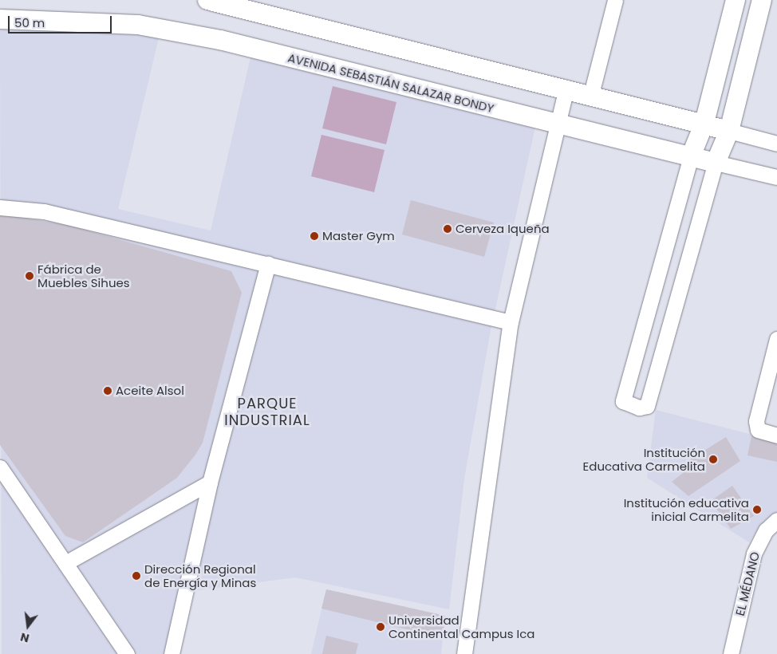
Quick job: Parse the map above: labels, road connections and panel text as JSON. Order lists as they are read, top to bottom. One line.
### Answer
{"streets":{"street":["AVENIDA SEBASTIÁN SALAZAR BONDY","EL MÉDANO"]},"districts":["PARQUE INDUSTRIAL"],"places":["Cerveza Iqueña","Master Gym","Fábrica de Muebles Sihues","Aceite Alsol","Institución Educativa Carmelita","Institución educativa inicial Carmelita","Dirección Regional de Energía y Minas","Universidad Continental Campus Ica"],"scale_bar":"50 m","north":"bottom"}
